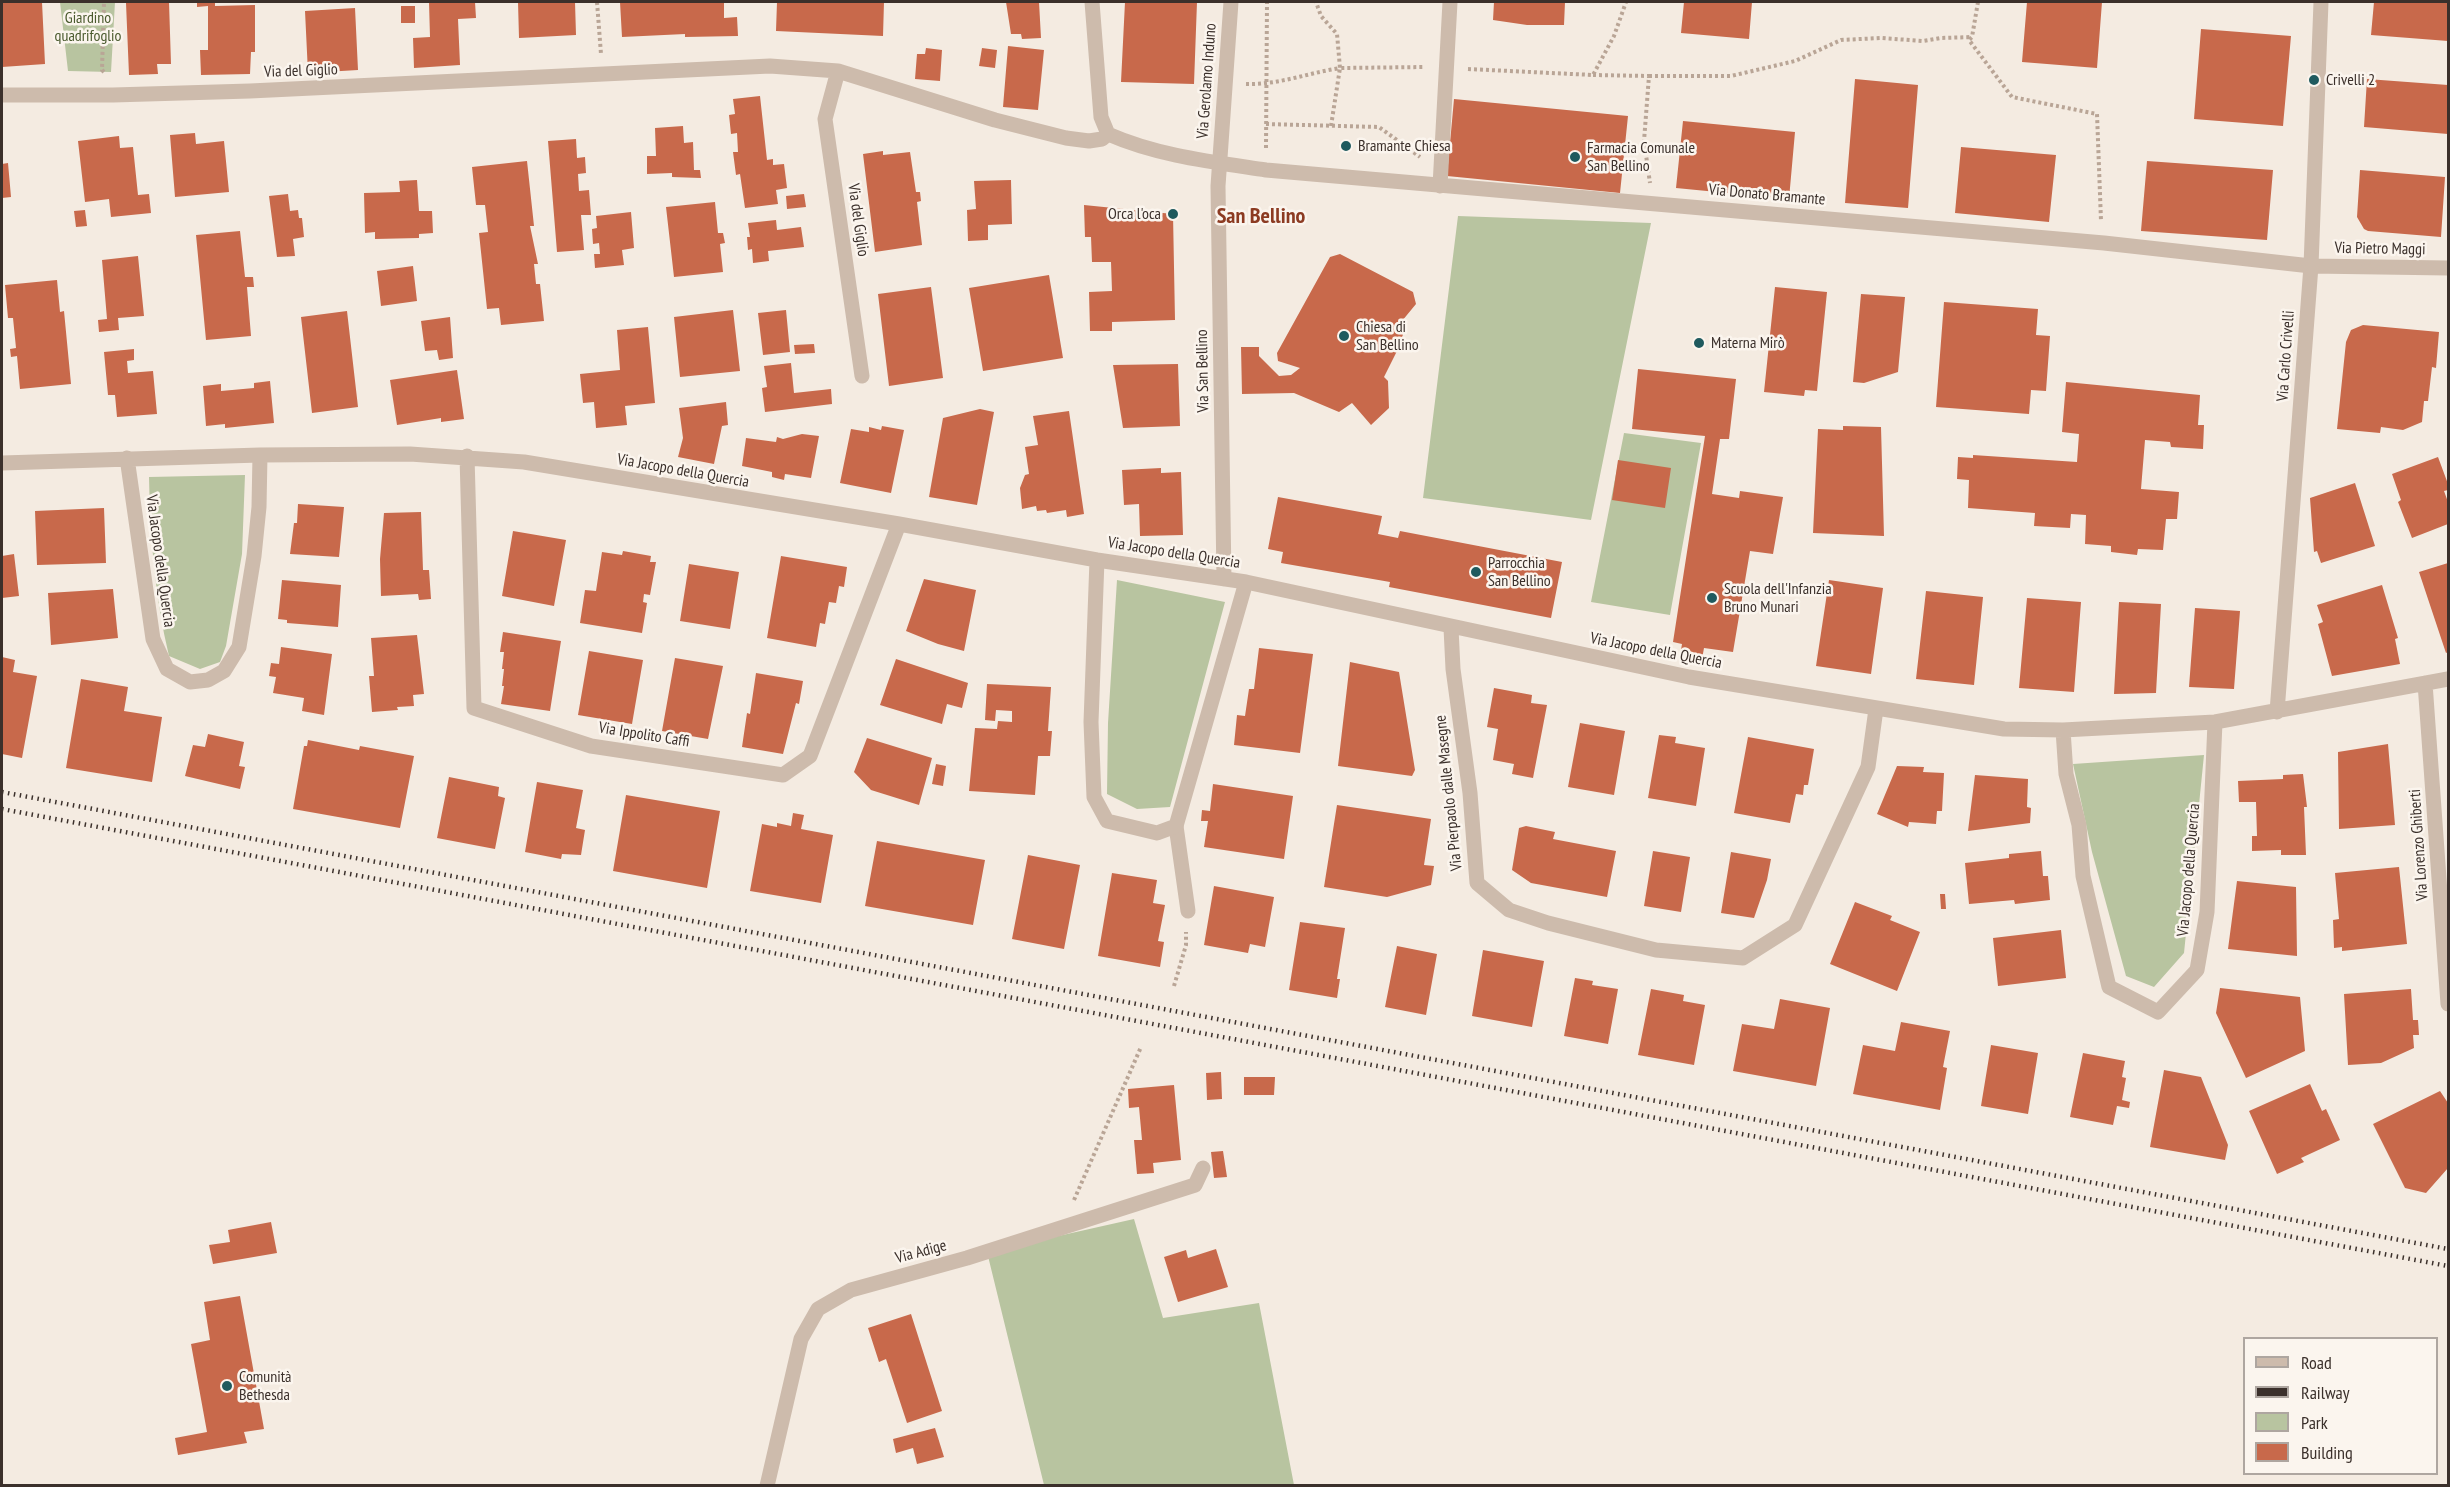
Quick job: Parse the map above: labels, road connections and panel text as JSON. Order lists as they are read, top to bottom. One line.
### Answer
{"streets":{"street":["Via del Giglio","Via Gerolamo Induno","Via Donato Bramante","Via Pietro Maggi","Via Carlo Crivelli","Via San Bellino","Via Jacopo della Quercia","Via Ippolito Caffi","Via Pierpaolo dalle Masegne","Via Lorenzo Ghiberti","Via Adige"]},"crossings":[["Via del Giglio","Via Donato Bramante"],["Via Gerolamo Induno","Via Donato Bramante"],["Via Gerolamo Induno","Via San Bellino"],["Via Donato Bramante","Via Pietro Maggi"],["Via Donato Bramante","Via Carlo Crivelli"],["Via Donato Bramante","Via San Bellino"],["Via Pietro Maggi","Via Carlo Crivelli"],["Via Carlo Crivelli","Via Jacopo della Quercia"],["Via San Bellino","Via Jacopo della Quercia"],["Via Jacopo della Quercia","Via Ippolito Caffi"],["Via Jacopo della Quercia","Via Pierpaolo dalle Masegne"],["Via Jacopo della Quercia","Via Lorenzo Ghiberti"]],"districts":["San Bellino"],"parks":["Giardino quadrifoglio"],"places":["Crivelli 2","Bramante Chiesa","Farmacia Comunale San Bellino","Orca l'oca","Chiesa di San Bellino","Materna Mirò","Parrocchia San Bellino","Scuola dell'Infanzia Bruno Munari","Comunità Bethesda"],"legend":["Road","Railway","Park","Building"]}
